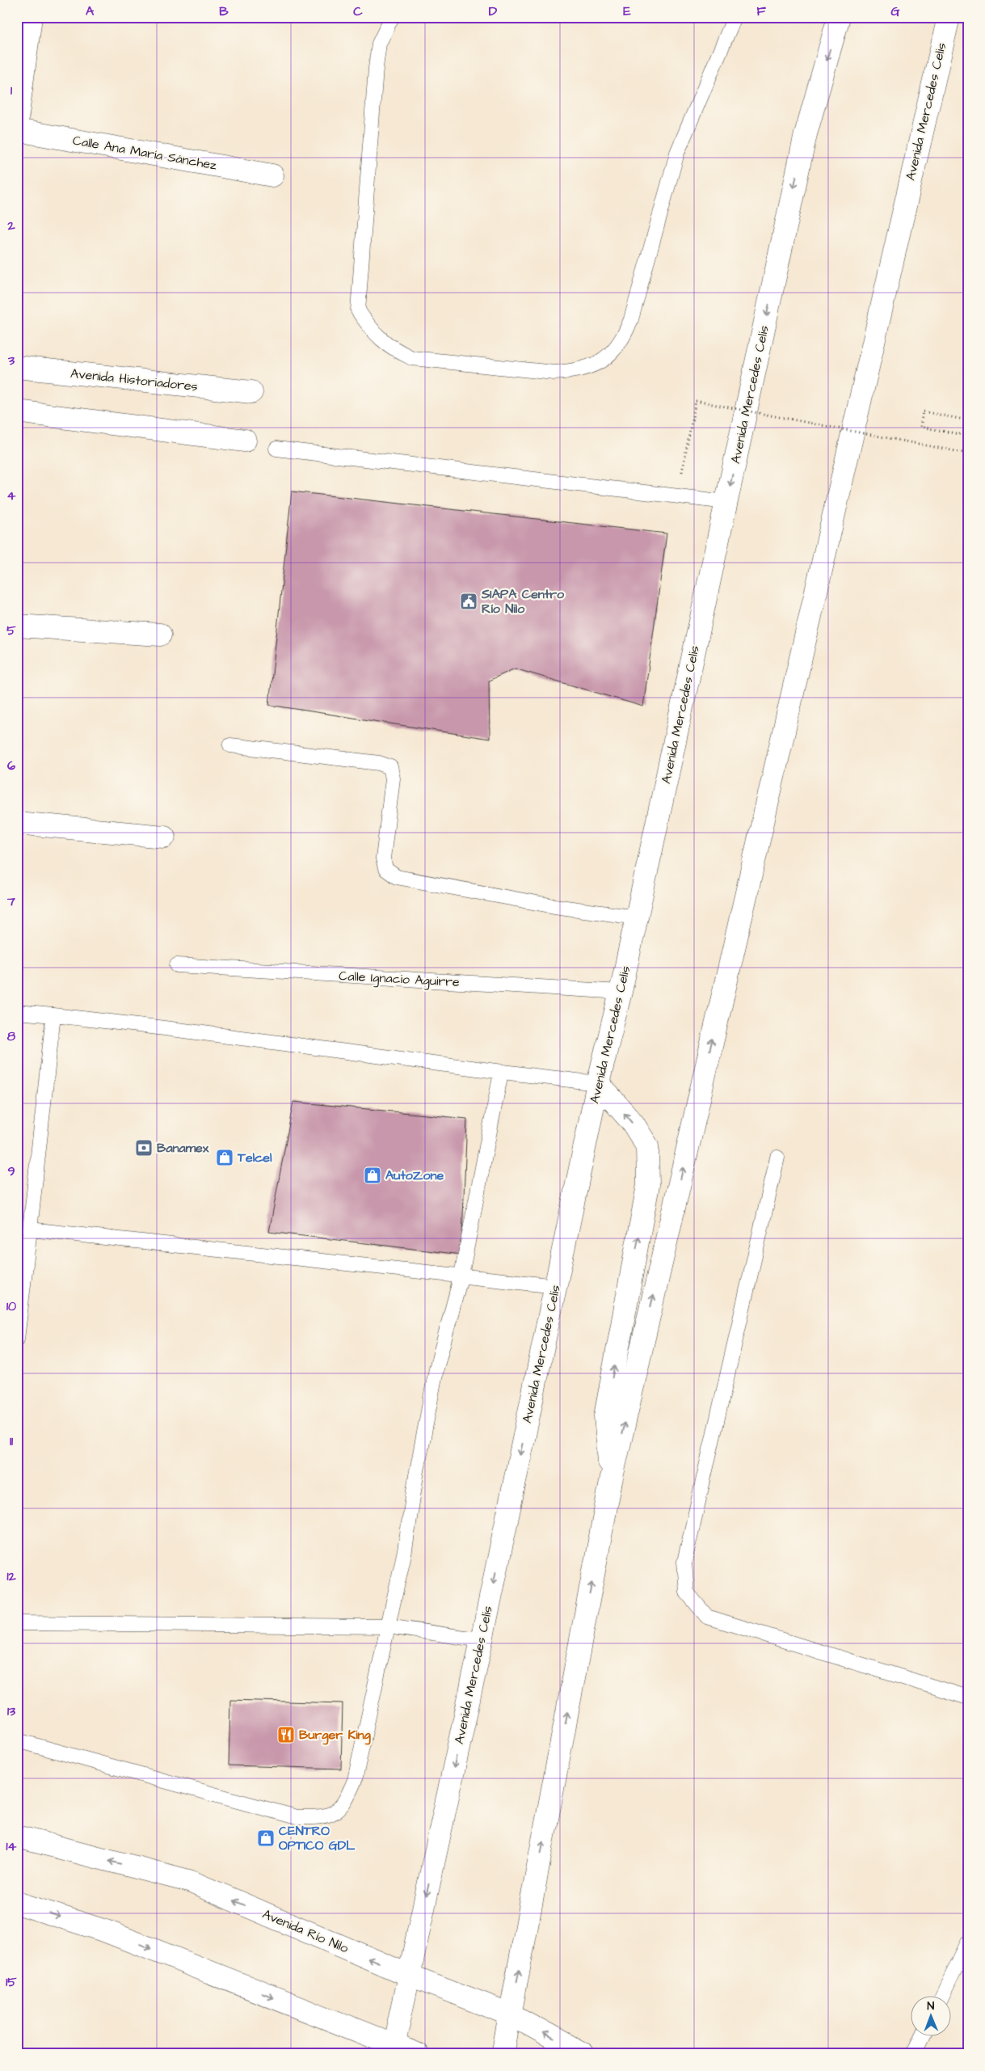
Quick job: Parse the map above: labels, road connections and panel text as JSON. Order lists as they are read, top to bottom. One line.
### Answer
{"streets":{"main road":["Avenida Mercedes Celis","Calle Ana María Sánchez","Avenida Historiadores","Avenida Río Nilo"],"lane":["Calle Ignacio Aguirre"]},"crossings":[["Avenida Mercedes Celis","Calle Ignacio Aguirre"],["Avenida Mercedes Celis","Avenida Río Nilo"]],"places":{"public building":["SIAPA Centro Río Nilo"],"bank":["Banamex"],"shop":["Telcel","AutoZone","CENTRO OPTICO GDL"],"restaurant":["Burger King"]},"north":"top","grid":{"columns":["A","B","C","D","E","F","G"],"rows":["1","2","3","4","5","6","7","8","9","10","11","12","13","14","15"]}}
